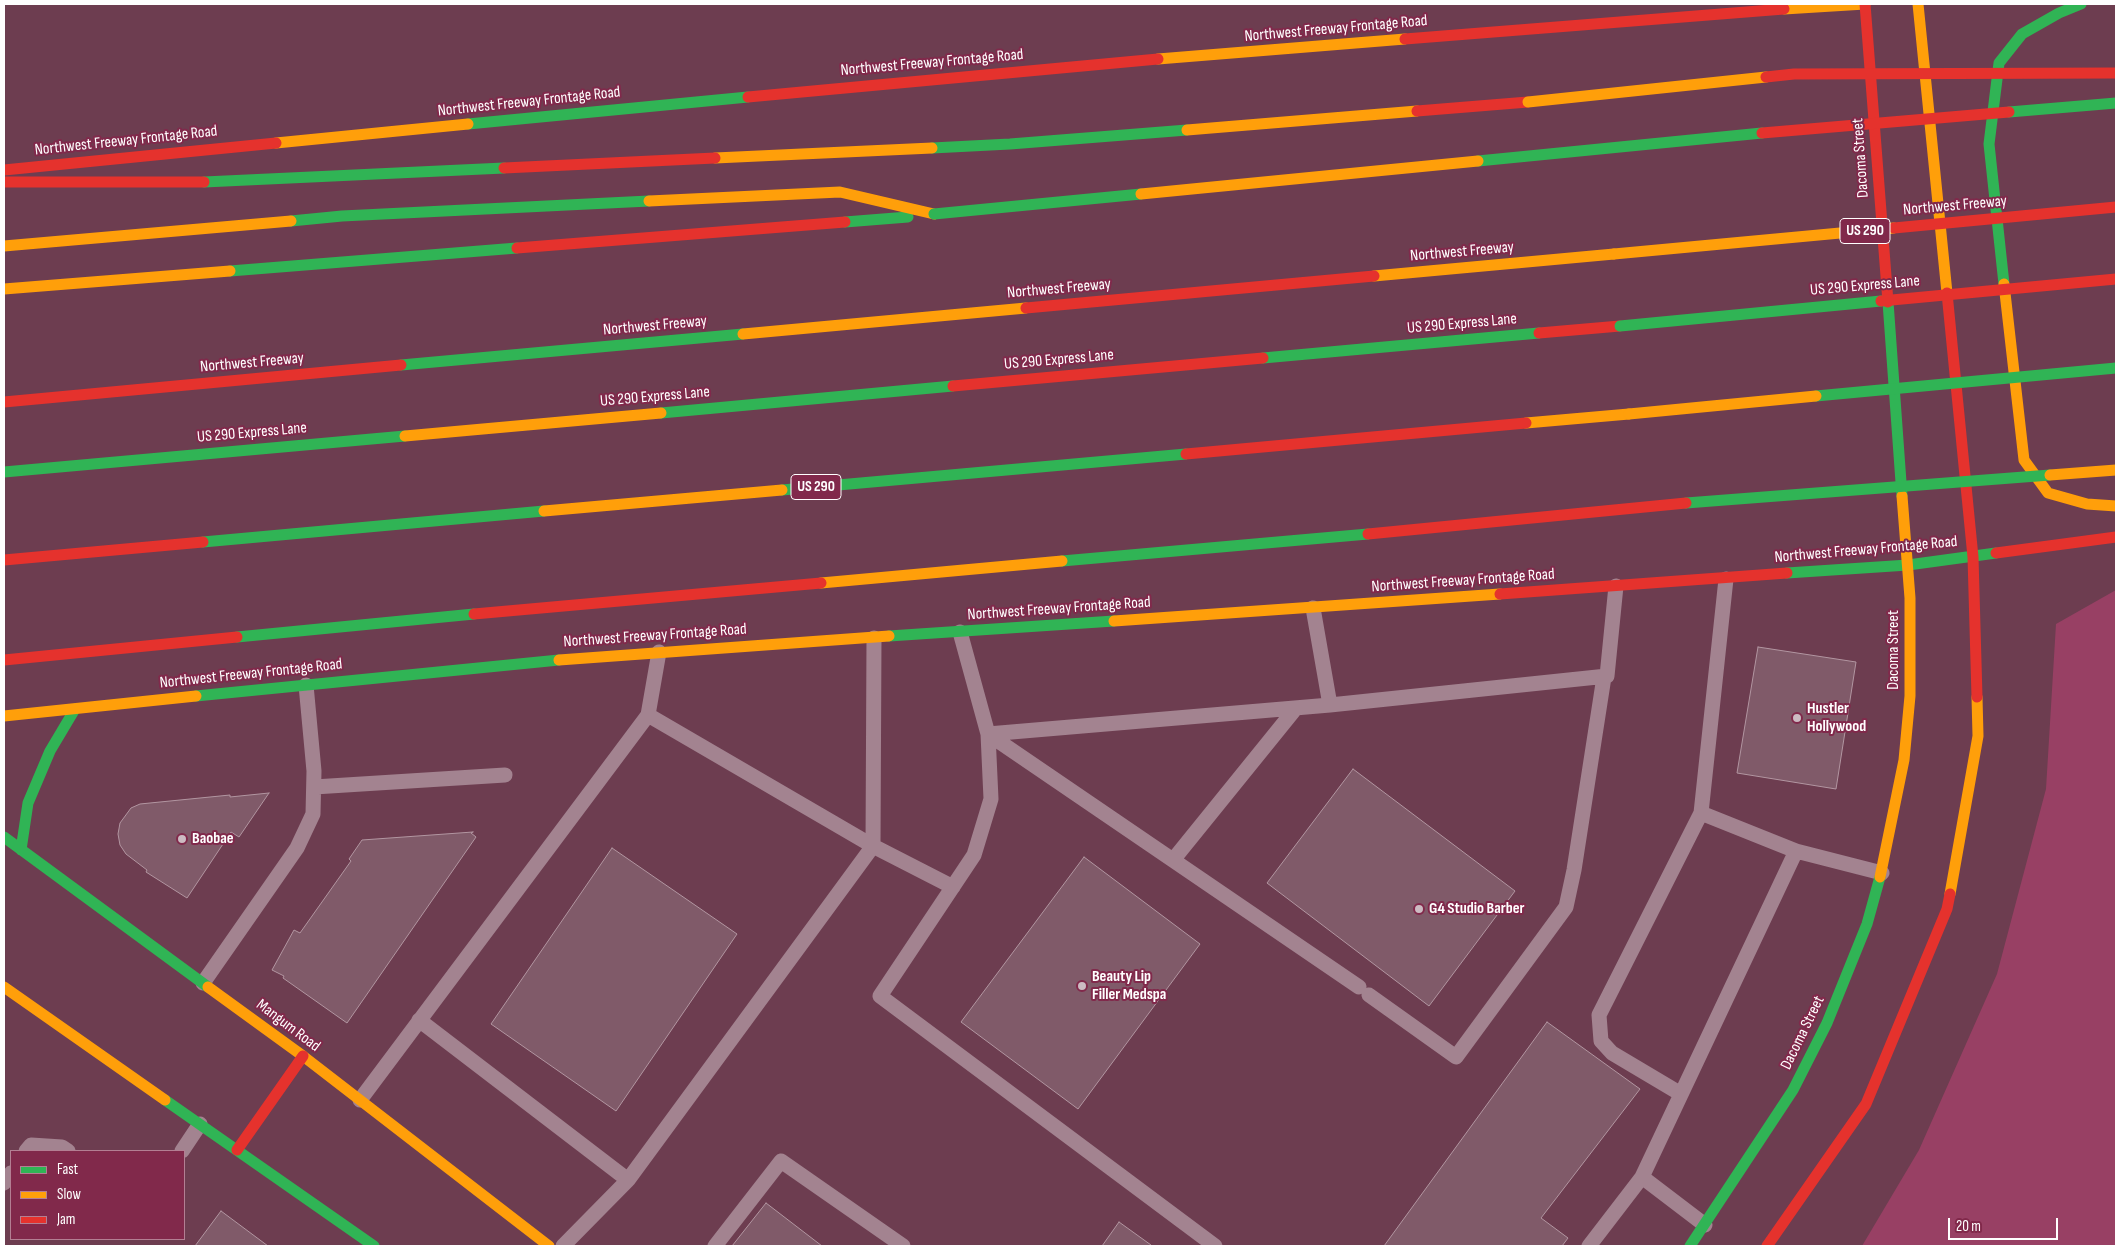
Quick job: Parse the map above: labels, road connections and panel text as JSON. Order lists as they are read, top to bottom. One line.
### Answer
{"streets":{"main road":["Northwest Freeway Frontage Road","Dacoma Street","Northwest Freeway","US 290","US 290 Express Lane","Mangum Road"]},"crossings":[["Northwest Freeway Frontage Road","Dacoma Street"]],"places":["Hustler Hollywood","Baobae","G4 Studio Barber","Beauty Lip Filler Medspa"],"legend":["Fast","Slow","Jam"],"scale_bar":"20 m"}
